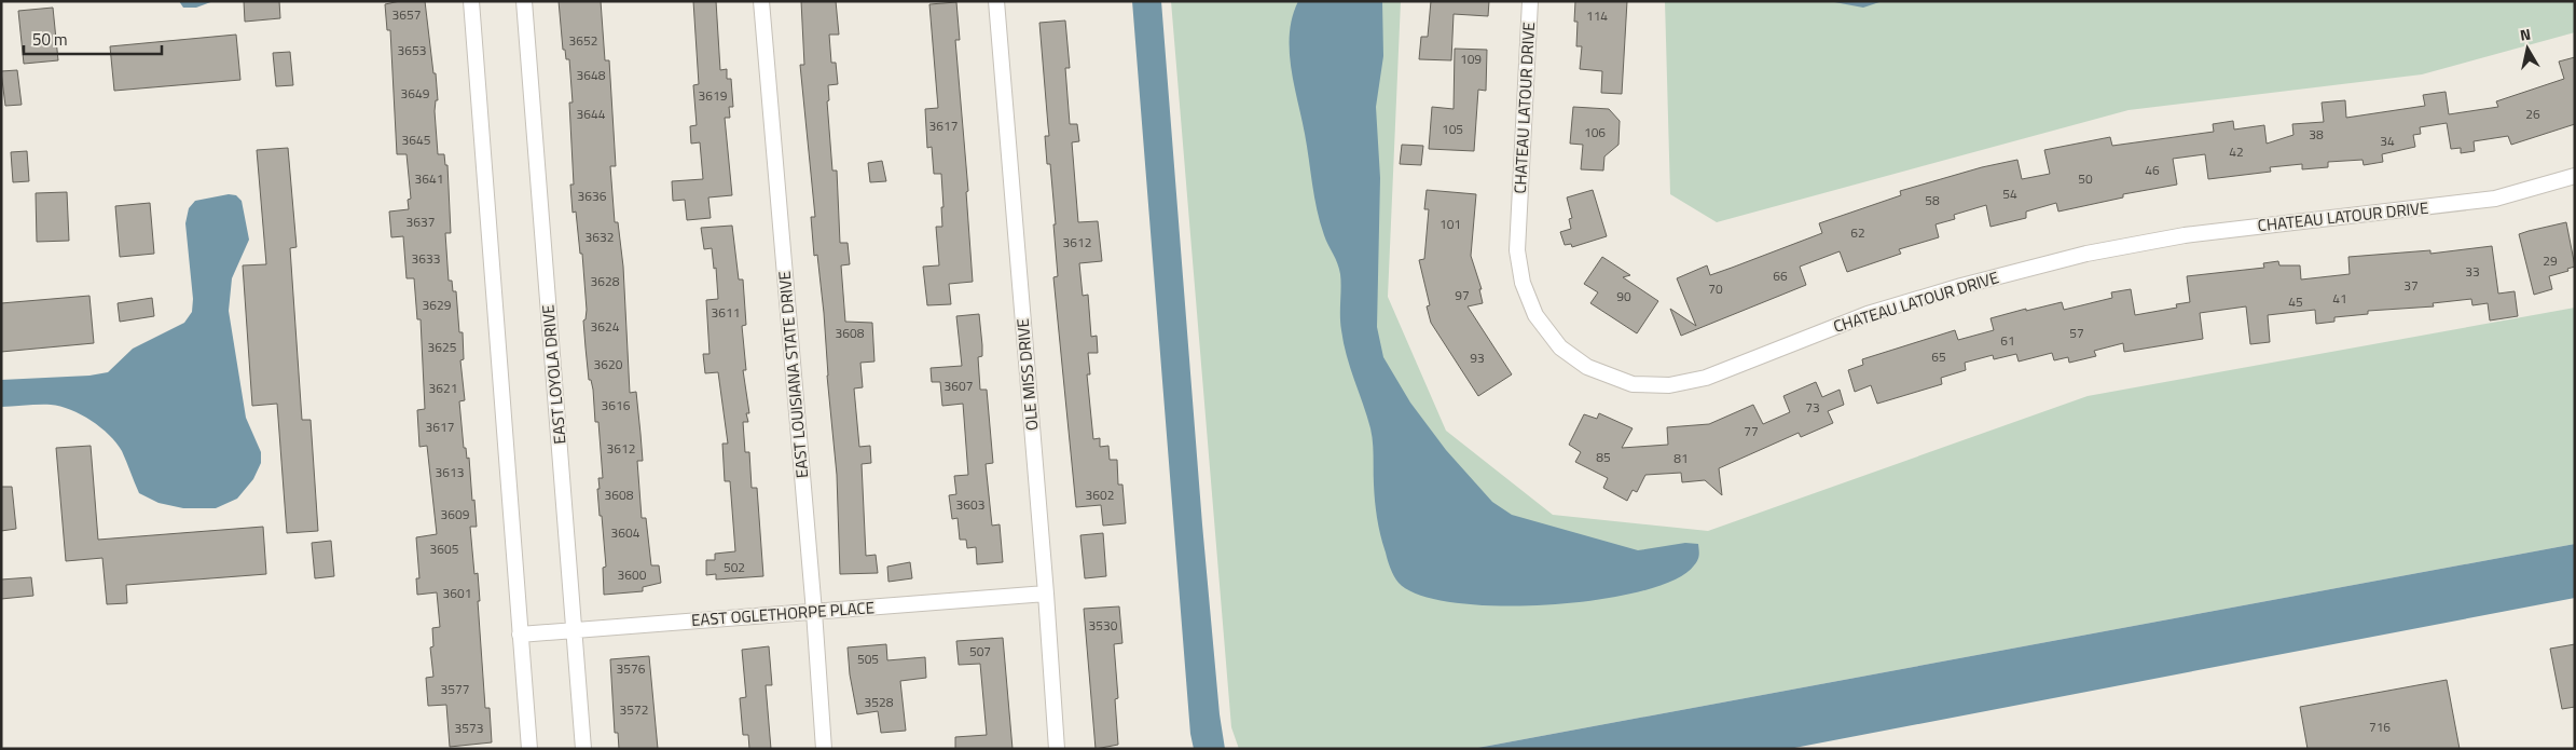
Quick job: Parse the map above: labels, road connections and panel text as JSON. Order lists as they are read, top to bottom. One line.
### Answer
{"streets":{"street":["CHATEAU LATOUR DRIVE","EAST LOYOLA DRIVE","EAST LOUISIANA STATE DRIVE","OLE MISS DRIVE","EAST OGLETHORPE PLACE"]},"crossings":[["EAST LOYOLA DRIVE","EAST OGLETHORPE PLACE"],["EAST LOUISIANA STATE DRIVE","EAST OGLETHORPE PLACE"],["OLE MISS DRIVE","EAST OGLETHORPE PLACE"]],"house_numbers":["3657","114","3652","3653","109","3648","3649","3619","3644","26","3617","105","106","38","3645","34","42","46","3641","50","54","3636","58","3637","101","62","3632","3612","3633","29","33","66","3628","37","70","97","90","41","45","3629","3611","3624","3608","57","61","3625","65","93","3620","3607","3621","3616","73","3617","77","3612","85","81","3613","3608","3602","3603","3609","3604","3605","502","3600","3601","3530","507","505","3576","3577","3528","3572","716","3573"],"scale_bar":"50 m","north":"top"}
